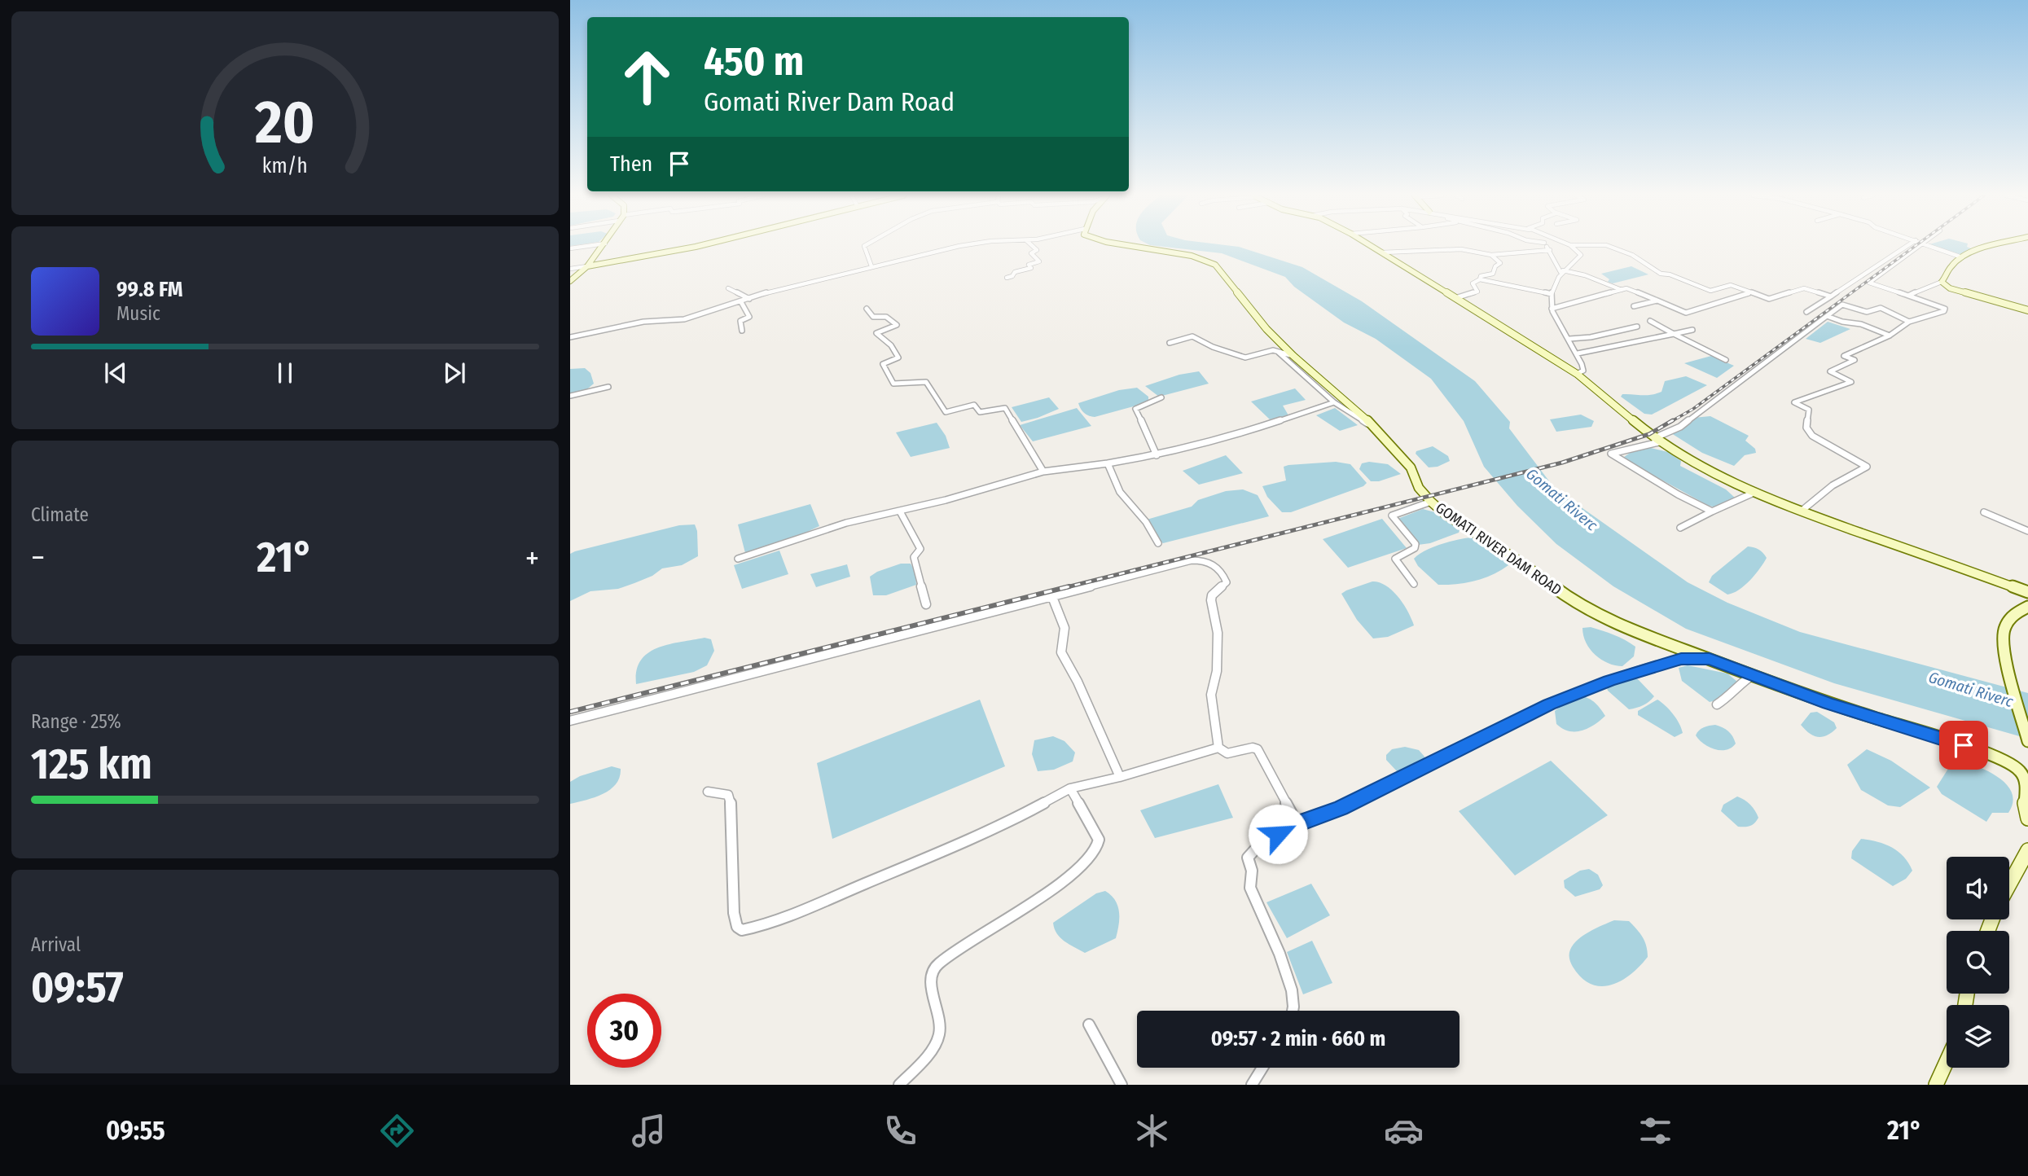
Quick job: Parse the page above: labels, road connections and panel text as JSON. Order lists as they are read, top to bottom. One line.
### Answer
{"streets":{"main road":["GOMATI RIVER DAM ROAD"]},"water":["Gomati Riverc"],"page":{"turn":["450 m","Gomati River Dam Road"],"then":"Then","song":["99.8 FM","Music"],"tile":["Climate",["Range · 25%","125 km"],["Arrival","09:57"]],"heat":["−","21°","+"],"limit":"30","trip":"09:57 · 2 min · 660 m","tabs":["09:55","21°"],"gauge":["20","km/h"]}}
